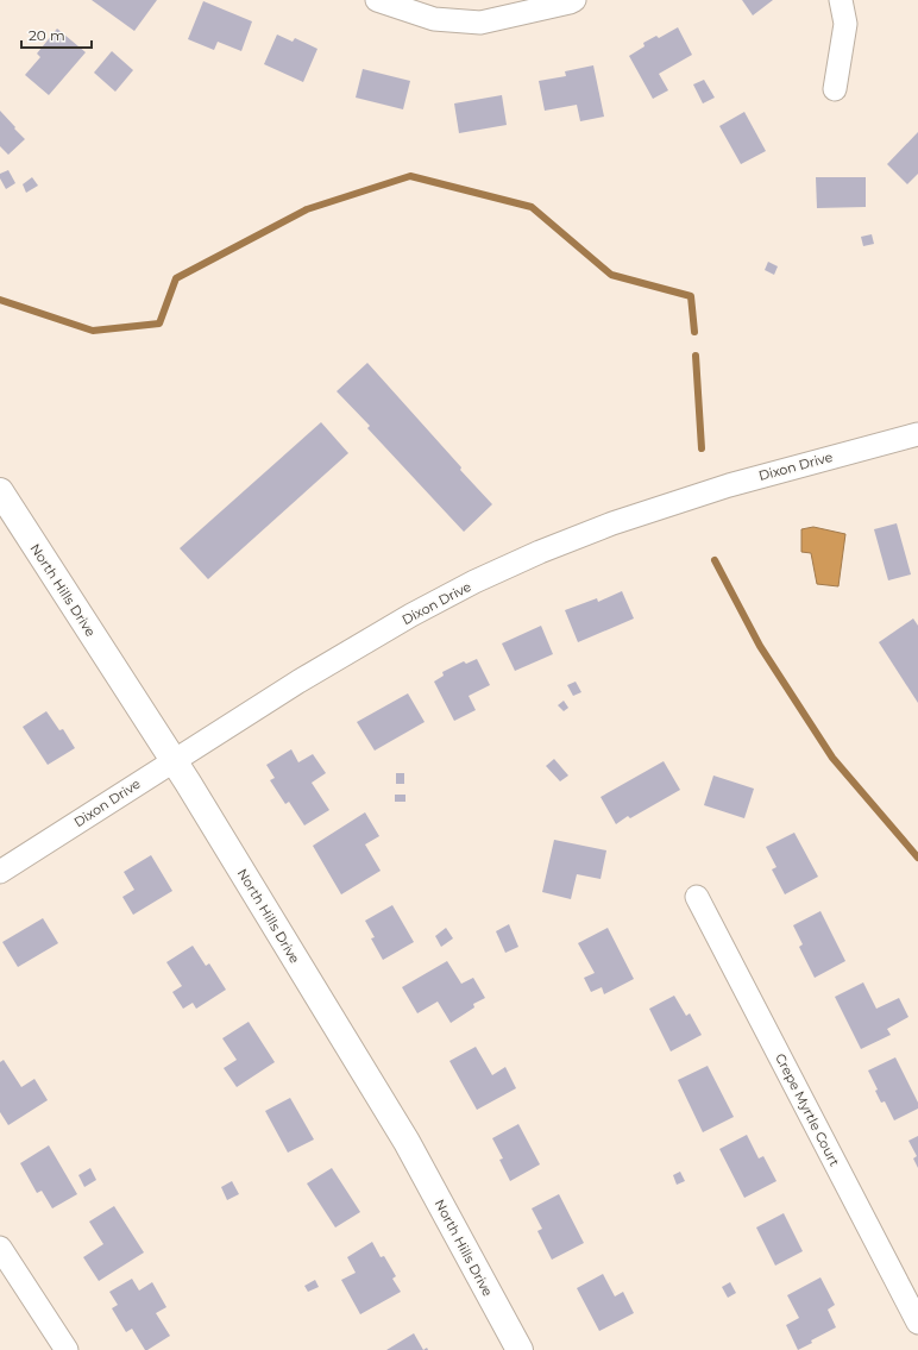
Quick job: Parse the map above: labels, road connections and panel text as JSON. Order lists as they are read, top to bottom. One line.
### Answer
{"streets":{"main road":["North Hills Drive"],"street":["Dixon Drive","Crepe Myrtle Court"]},"crossings":[["Dixon Drive","North Hills Drive"]],"scale_bar":"20 m"}
